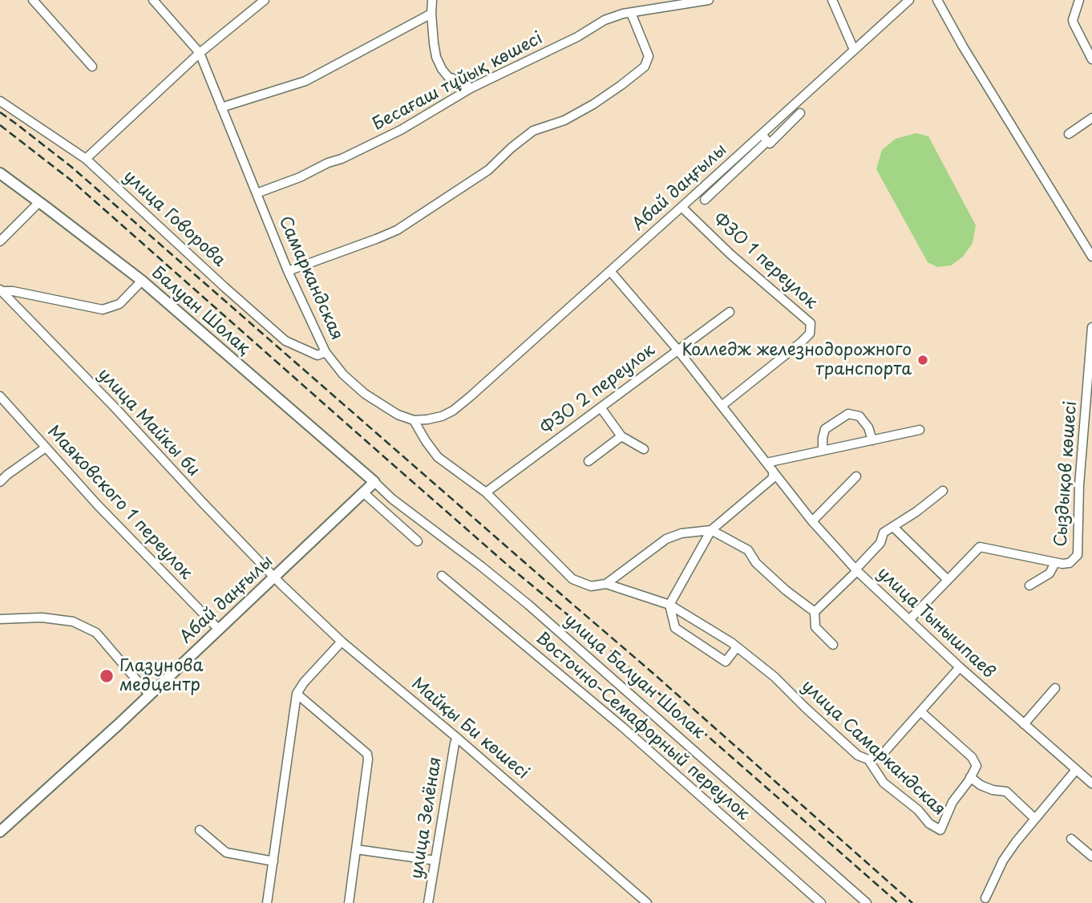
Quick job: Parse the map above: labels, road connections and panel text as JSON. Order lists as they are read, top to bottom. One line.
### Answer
{"streets":{"main road":["Абай даңғылы","Балуан Шолақ"],"street":["Бесағаш тұйық көшесі","улица Говорова","ФЗО 1 переулок","Самаркандская","ФЗО 2 переулок","улица Майкы би","Сыздықов көшесі","Маяковского 1 переулок","улица Тынышпаев","улица Балуан Шолак","Восточно-Семафорный переулок","Майқы Би көшесі","улица Самаркандская","улица Зелёная"]},"crossings":[["Бесағаш тұйық көшесі","Самаркандская"],["Абай даңғылы","ФЗО 1 переулок"],["Абай даңғылы","Самаркандская"],["Абай даңғылы","Балуан Шолақ"],["Абай даңғылы","улица Майкы би"],["Абай даңғылы","Маяковского 1 переулок"],["Абай даңғылы","улица Балуан Шолак"],["Абай даңғылы","Майқы Би көшесі"],["Абай даңғылы","улица Самаркандская"],["улица Говорова","Самаркандская"],["Самаркандская","улица Самаркандская"],["Балуан Шолақ","улица Балуан Шолак"],["ФЗО 2 переулок","улица Самаркандская"],["улица Майкы би","Майқы Би көшесі"],["Майқы Би көшесі","улица Зелёная"]],"places":["Колледж железнодорожного транспорта","Глазунова медцентр"]}
